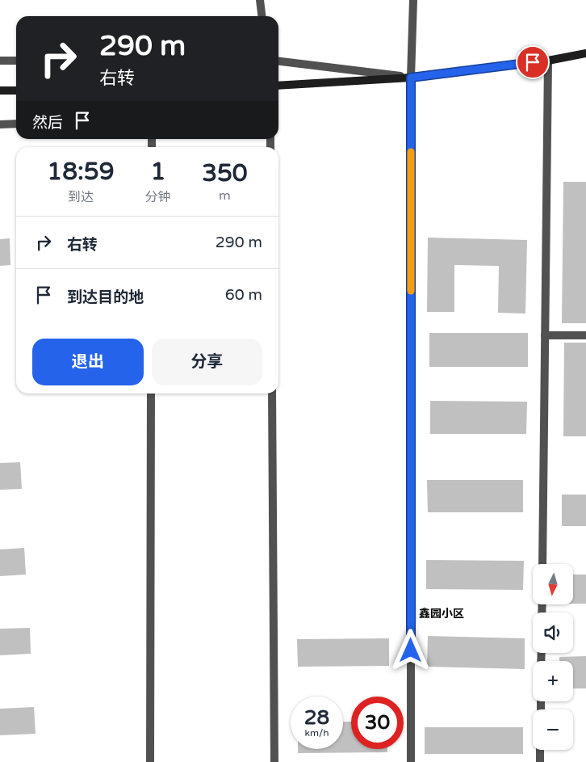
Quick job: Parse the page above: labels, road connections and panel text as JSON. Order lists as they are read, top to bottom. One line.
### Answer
{"districts":["鑫园小区"],"north":"bottom","page":{"turn":["290 m","右转"],"then":"然后","eta":["18:59","到达","1","分钟","350","m"],"list":[{"name":"右转","value":"290 m"},{"name":"到达目的地","value":"60 m"}],"buttons":["退出","分享"],"map_buttons":["+","−"],"speed":"28 km/h","limit":"30"}}
